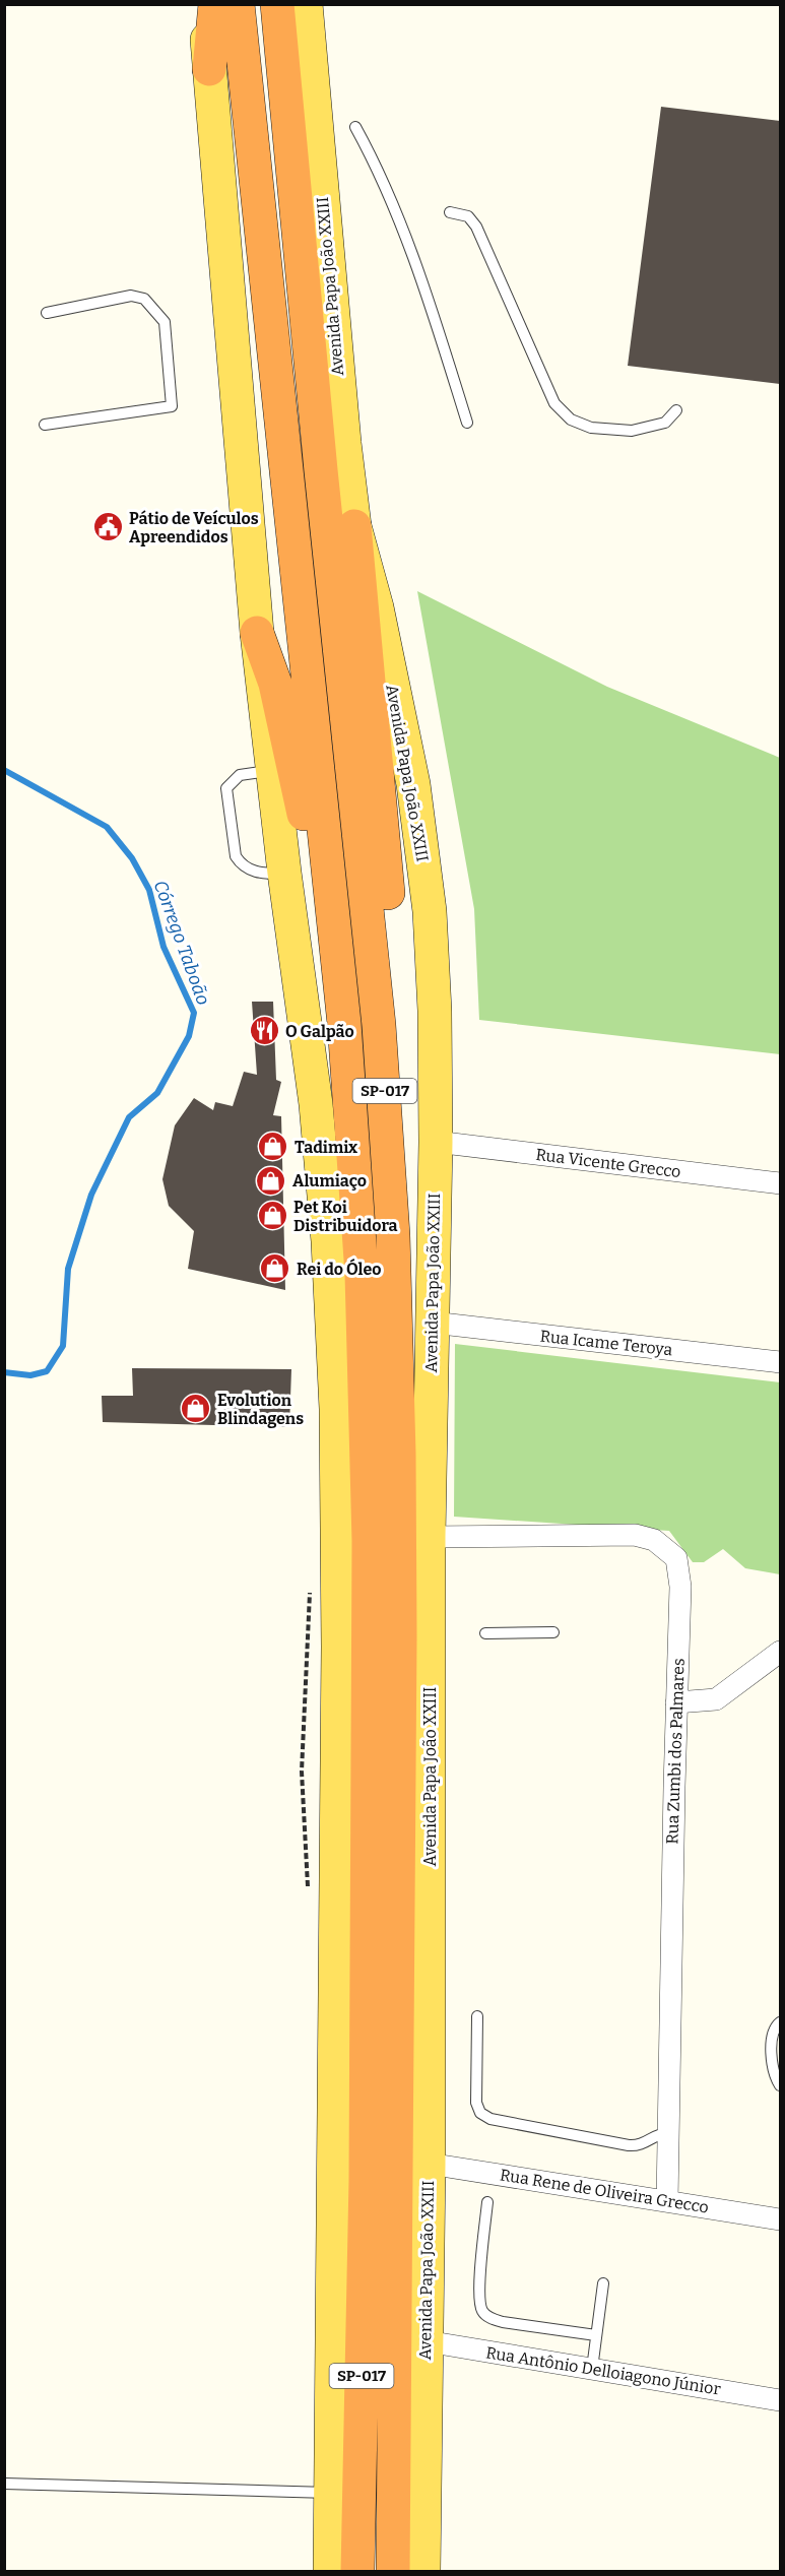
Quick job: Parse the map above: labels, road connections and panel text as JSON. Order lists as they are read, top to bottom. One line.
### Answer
{"streets":{"highway":["Avenida Papa João XXIII","SP-017"],"street":["Rua Vicente Grecco","Rua Icame Teroya","Rua Zumbi dos Palmares","Rua Rene de Oliveira Grecco","Rua Antônio Delloiagono Júnior"]},"crossings":[["Avenida Papa João XXIII","Rua Vicente Grecco"],["Avenida Papa João XXIII","Rua Icame Teroya"],["Avenida Papa João XXIII","Rua Zumbi dos Palmares"],["Avenida Papa João XXIII","Rua Rene de Oliveira Grecco"],["Avenida Papa João XXIII","Rua Antônio Delloiagono Júnior"],["Rua Zumbi dos Palmares","Rua Rene de Oliveira Grecco"]],"water":["Córrego Taboão"],"places":{"public building":["Pátio de Veículos Apreendidos"],"restaurant":["O Galpão"],"shop":["Tadimix","Alumiaço","Pet Koi Distribuidora","Rei do Óleo","Evolution Blindagens"]}}
